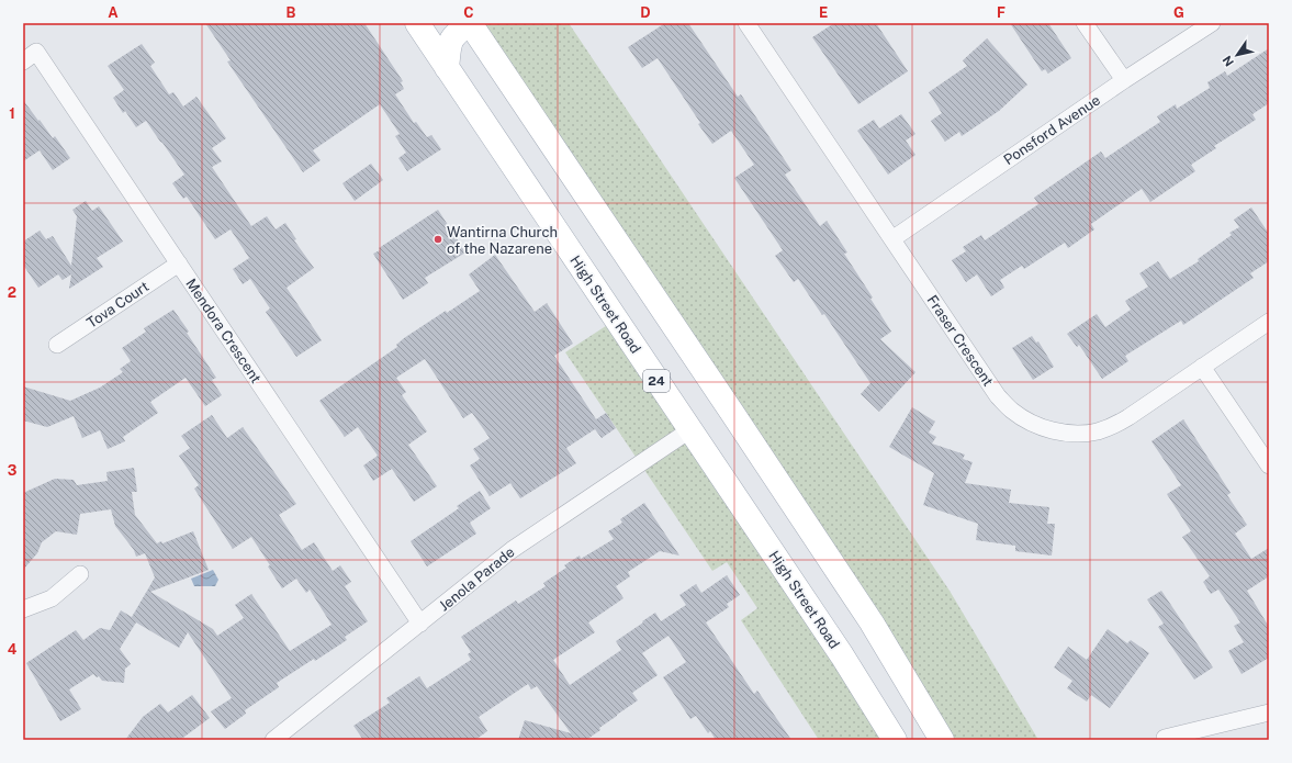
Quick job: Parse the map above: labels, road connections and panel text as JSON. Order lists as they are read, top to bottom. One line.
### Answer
{"streets":{"main road":["High Street Road","24"],"street":["Ponsford Avenue","Tova Court","Mendora Crescent","Fraser Crescent","Jenola Parade"]},"crossings":[["Ponsford Avenue","Fraser Crescent"],["Tova Court","Mendora Crescent"],["High Street Road","Jenola Parade"],["Mendora Crescent","Jenola Parade"]],"places":["Wantirna Church of the Nazarene"],"north":"bottom left","grid":{"columns":["A","B","C","D","E","F","G"],"rows":["1","2","3","4"]}}
